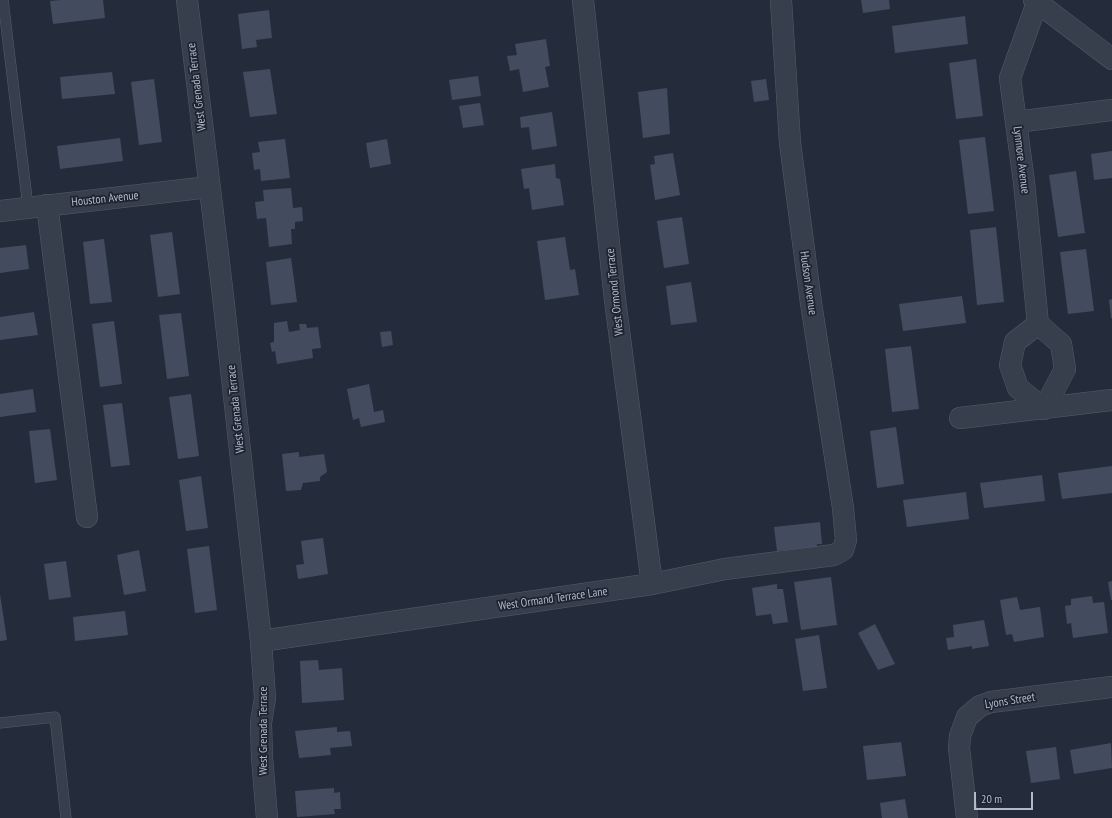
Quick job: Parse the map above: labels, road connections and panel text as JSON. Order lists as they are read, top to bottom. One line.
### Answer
{"streets":{"street":["West Grenada Terrace","Lynmore Avenue","Houston Avenue","Hudson Avenue","West Ormond Terrace","West Ormand Terrace Lane","Lyons Street"]},"crossings":[["West Grenada Terrace","Houston Avenue"],["West Grenada Terrace","West Ormand Terrace Lane"],["Hudson Avenue","West Ormand Terrace Lane"],["West Ormond Terrace","West Ormand Terrace Lane"]],"scale_bar":"20 m"}
